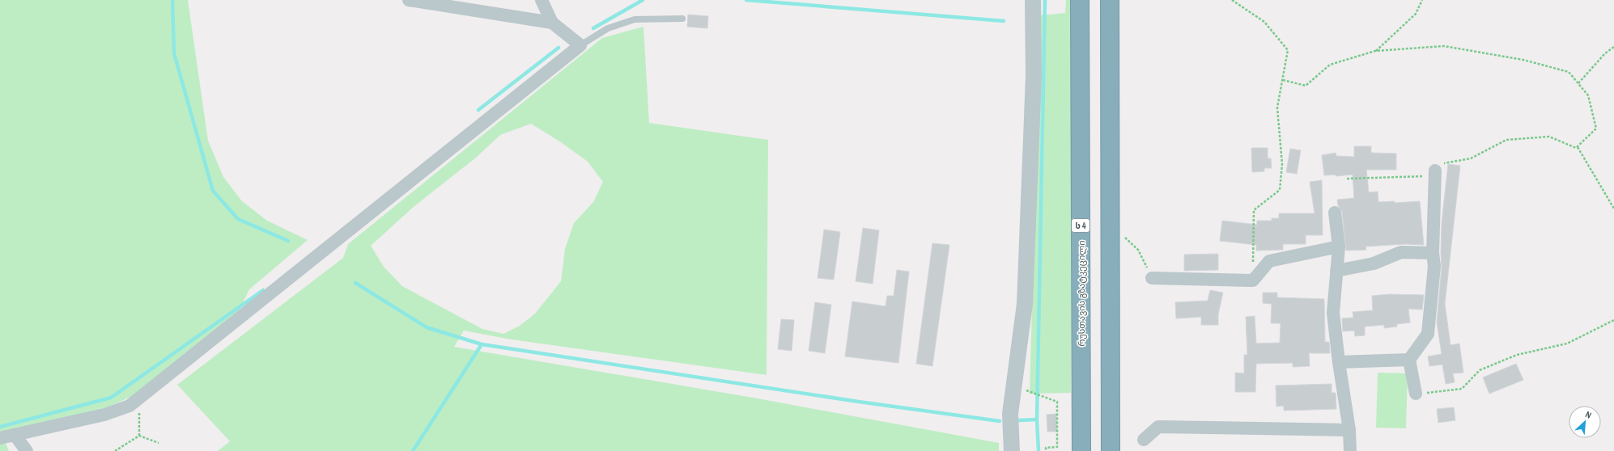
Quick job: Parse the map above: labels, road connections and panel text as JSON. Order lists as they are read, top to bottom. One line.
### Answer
{"streets":{"highway":["ს 4","რუსთავის გზატკეცილი"]},"north":"top right"}
